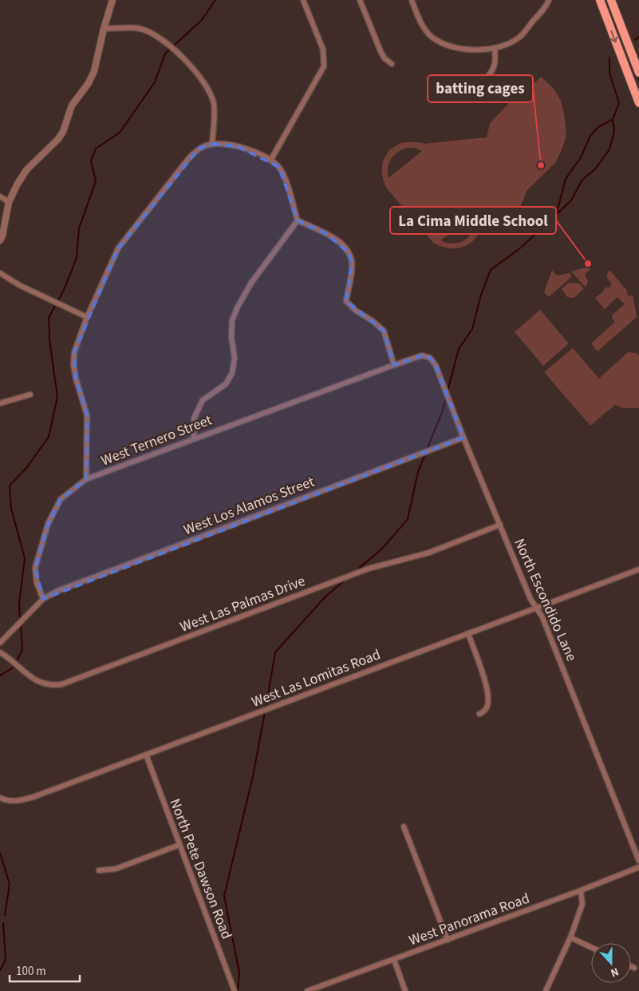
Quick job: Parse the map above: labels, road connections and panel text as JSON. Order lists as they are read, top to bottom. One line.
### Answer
{"streets":{"street":["West Ternero Street","West Los Alamos Street","North Escondido Lane","West Las Palmas Drive","West Las Lomitas Road","North Pete Dawson Road","West Panorama Road"]},"crossings":[["West Ternero Street","West Los Alamos Street"],["West Ternero Street","North Escondido Lane"],["West Los Alamos Street","North Escondido Lane"],["North Escondido Lane","West Las Palmas Drive"],["North Escondido Lane","West Las Lomitas Road"],["West Las Lomitas Road","North Pete Dawson Road"]],"places":["batting cages","La Cima Middle School"],"scale_bar":"100 m","north":"bottom"}
